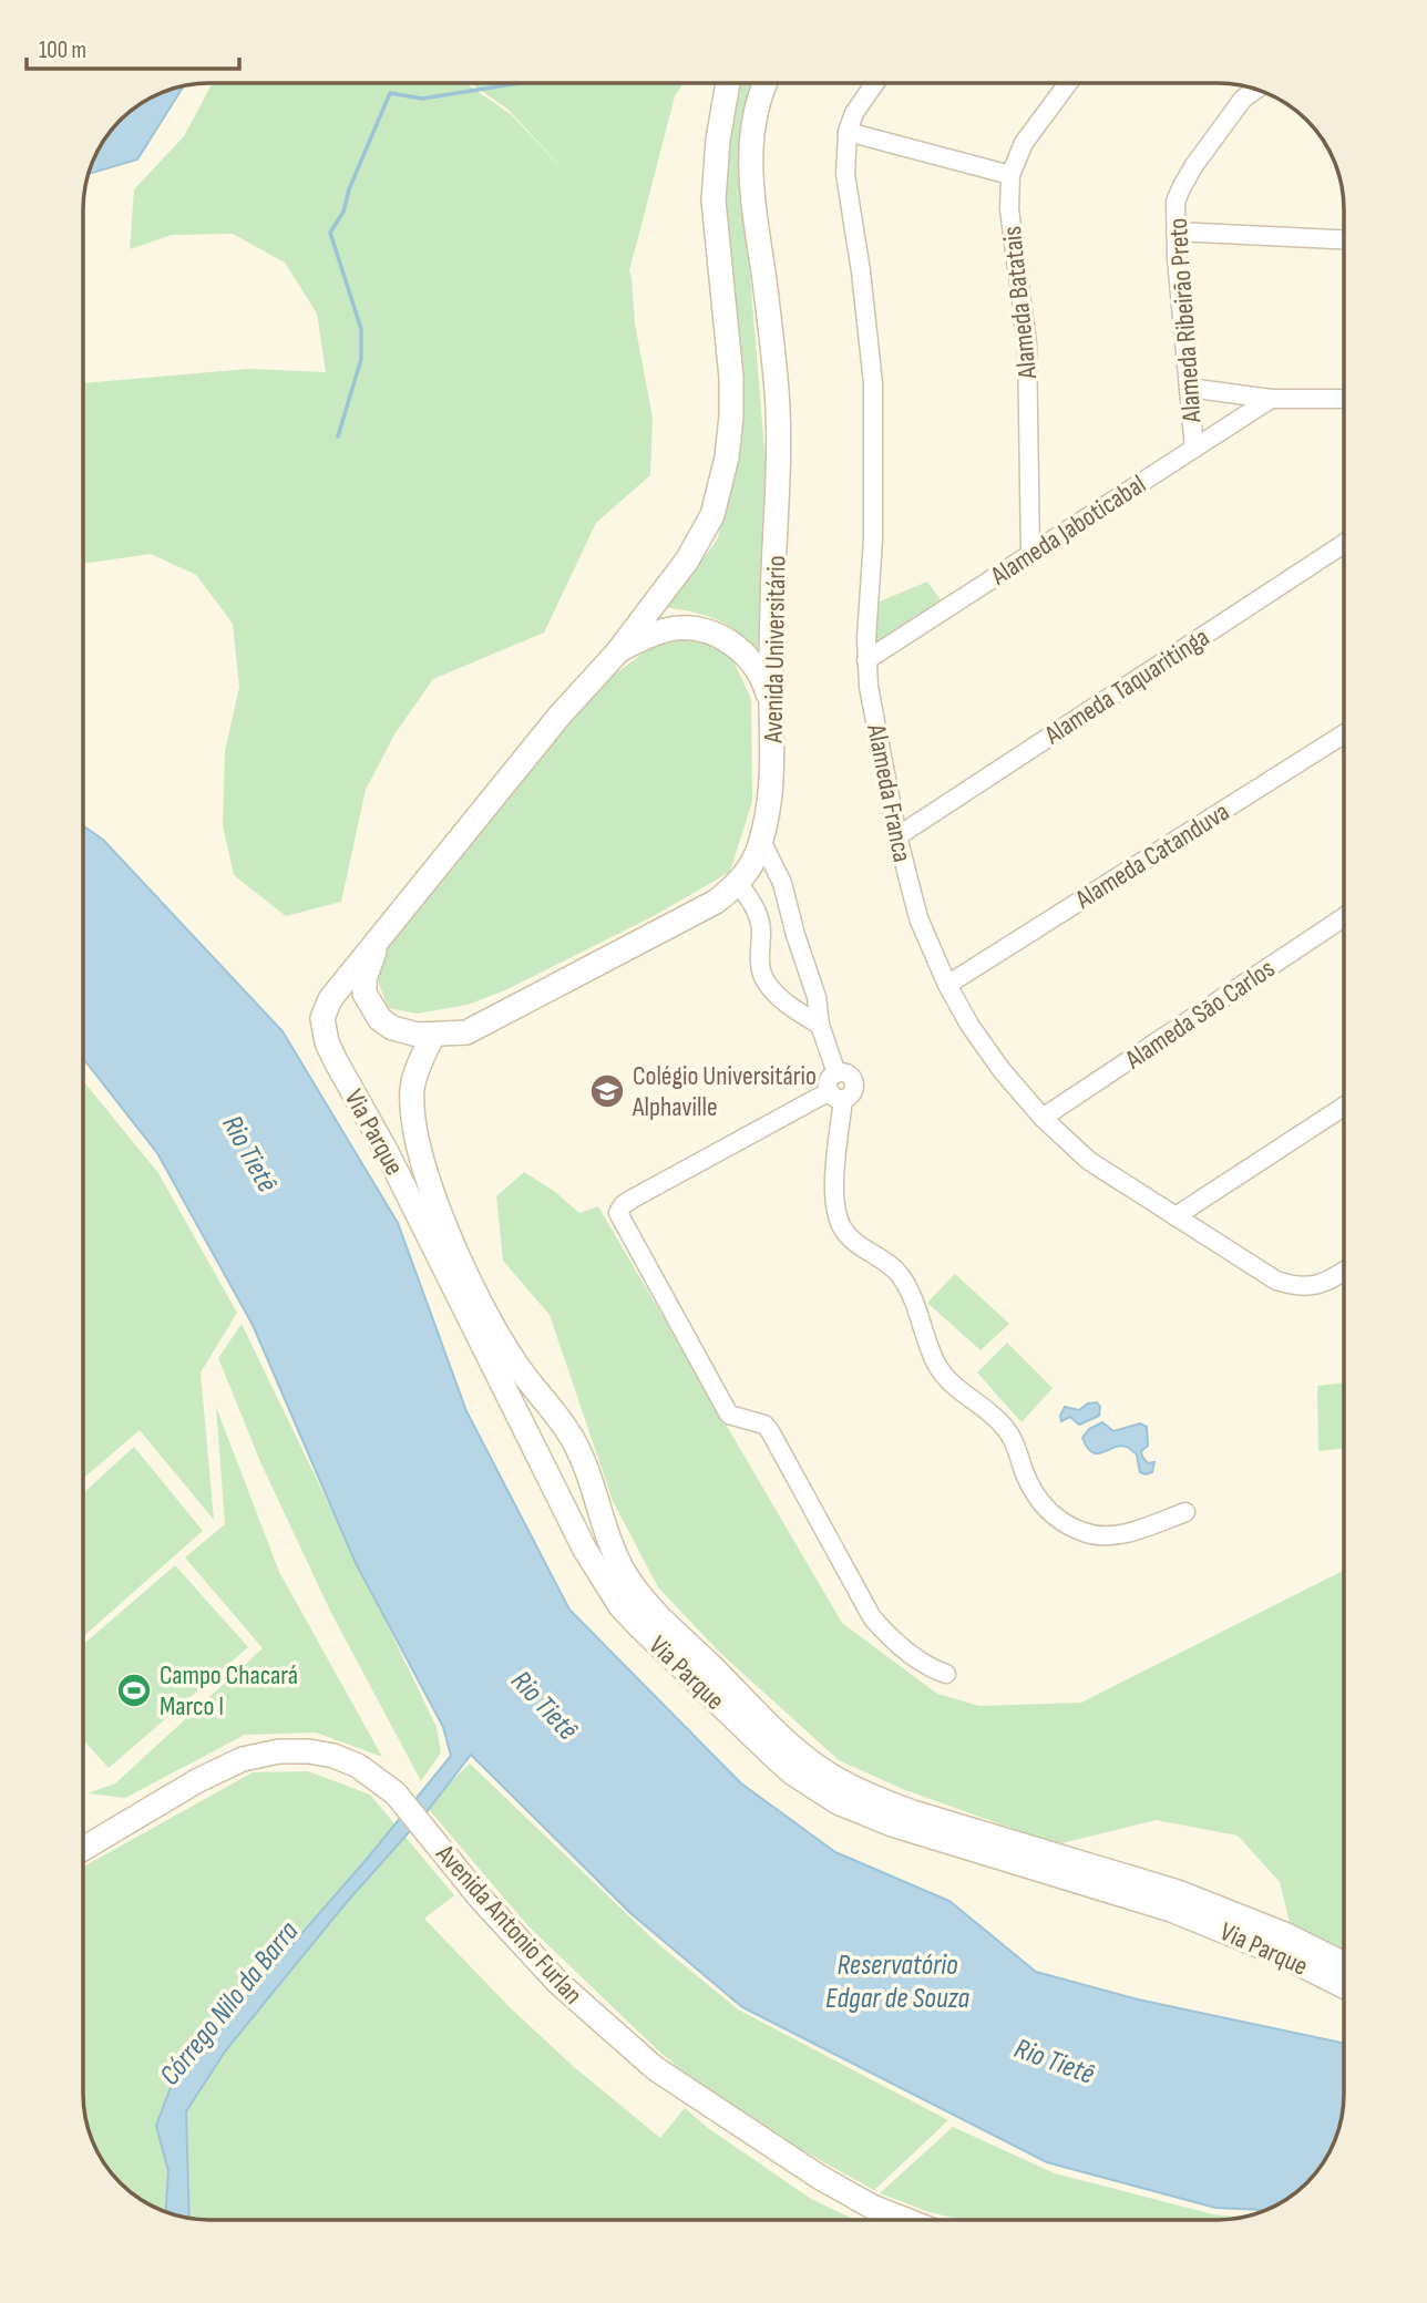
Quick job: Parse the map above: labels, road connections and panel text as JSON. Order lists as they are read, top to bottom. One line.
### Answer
{"streets":{"main road":["Avenida Universitário","Via Parque","Avenida Antonio Furlan"],"street":["Alameda Batatais","Alameda Ribeirão Preto","Alameda Jaboticabal","Alameda Taquaritinga","Alameda Franca","Alameda Catanduva","Alameda São Carlos"]},"crossings":[["Alameda Batatais","Alameda Jaboticabal"],["Alameda Ribeirão Preto","Alameda Jaboticabal"],["Alameda Jaboticabal","Alameda Franca"],["Avenida Universitário","Via Parque"],["Alameda Taquaritinga","Alameda Franca"],["Alameda Franca","Alameda Catanduva"],["Alameda Franca","Alameda São Carlos"]],"water":["Rio Tietê","Reservatório Edgar de Souza","Córrego Nilo da Barra"],"places":{"school or university":["Colégio Universitário Alphaville"],"sports":["Campo Chacará Marco I"]},"scale_bar":"100 m"}
